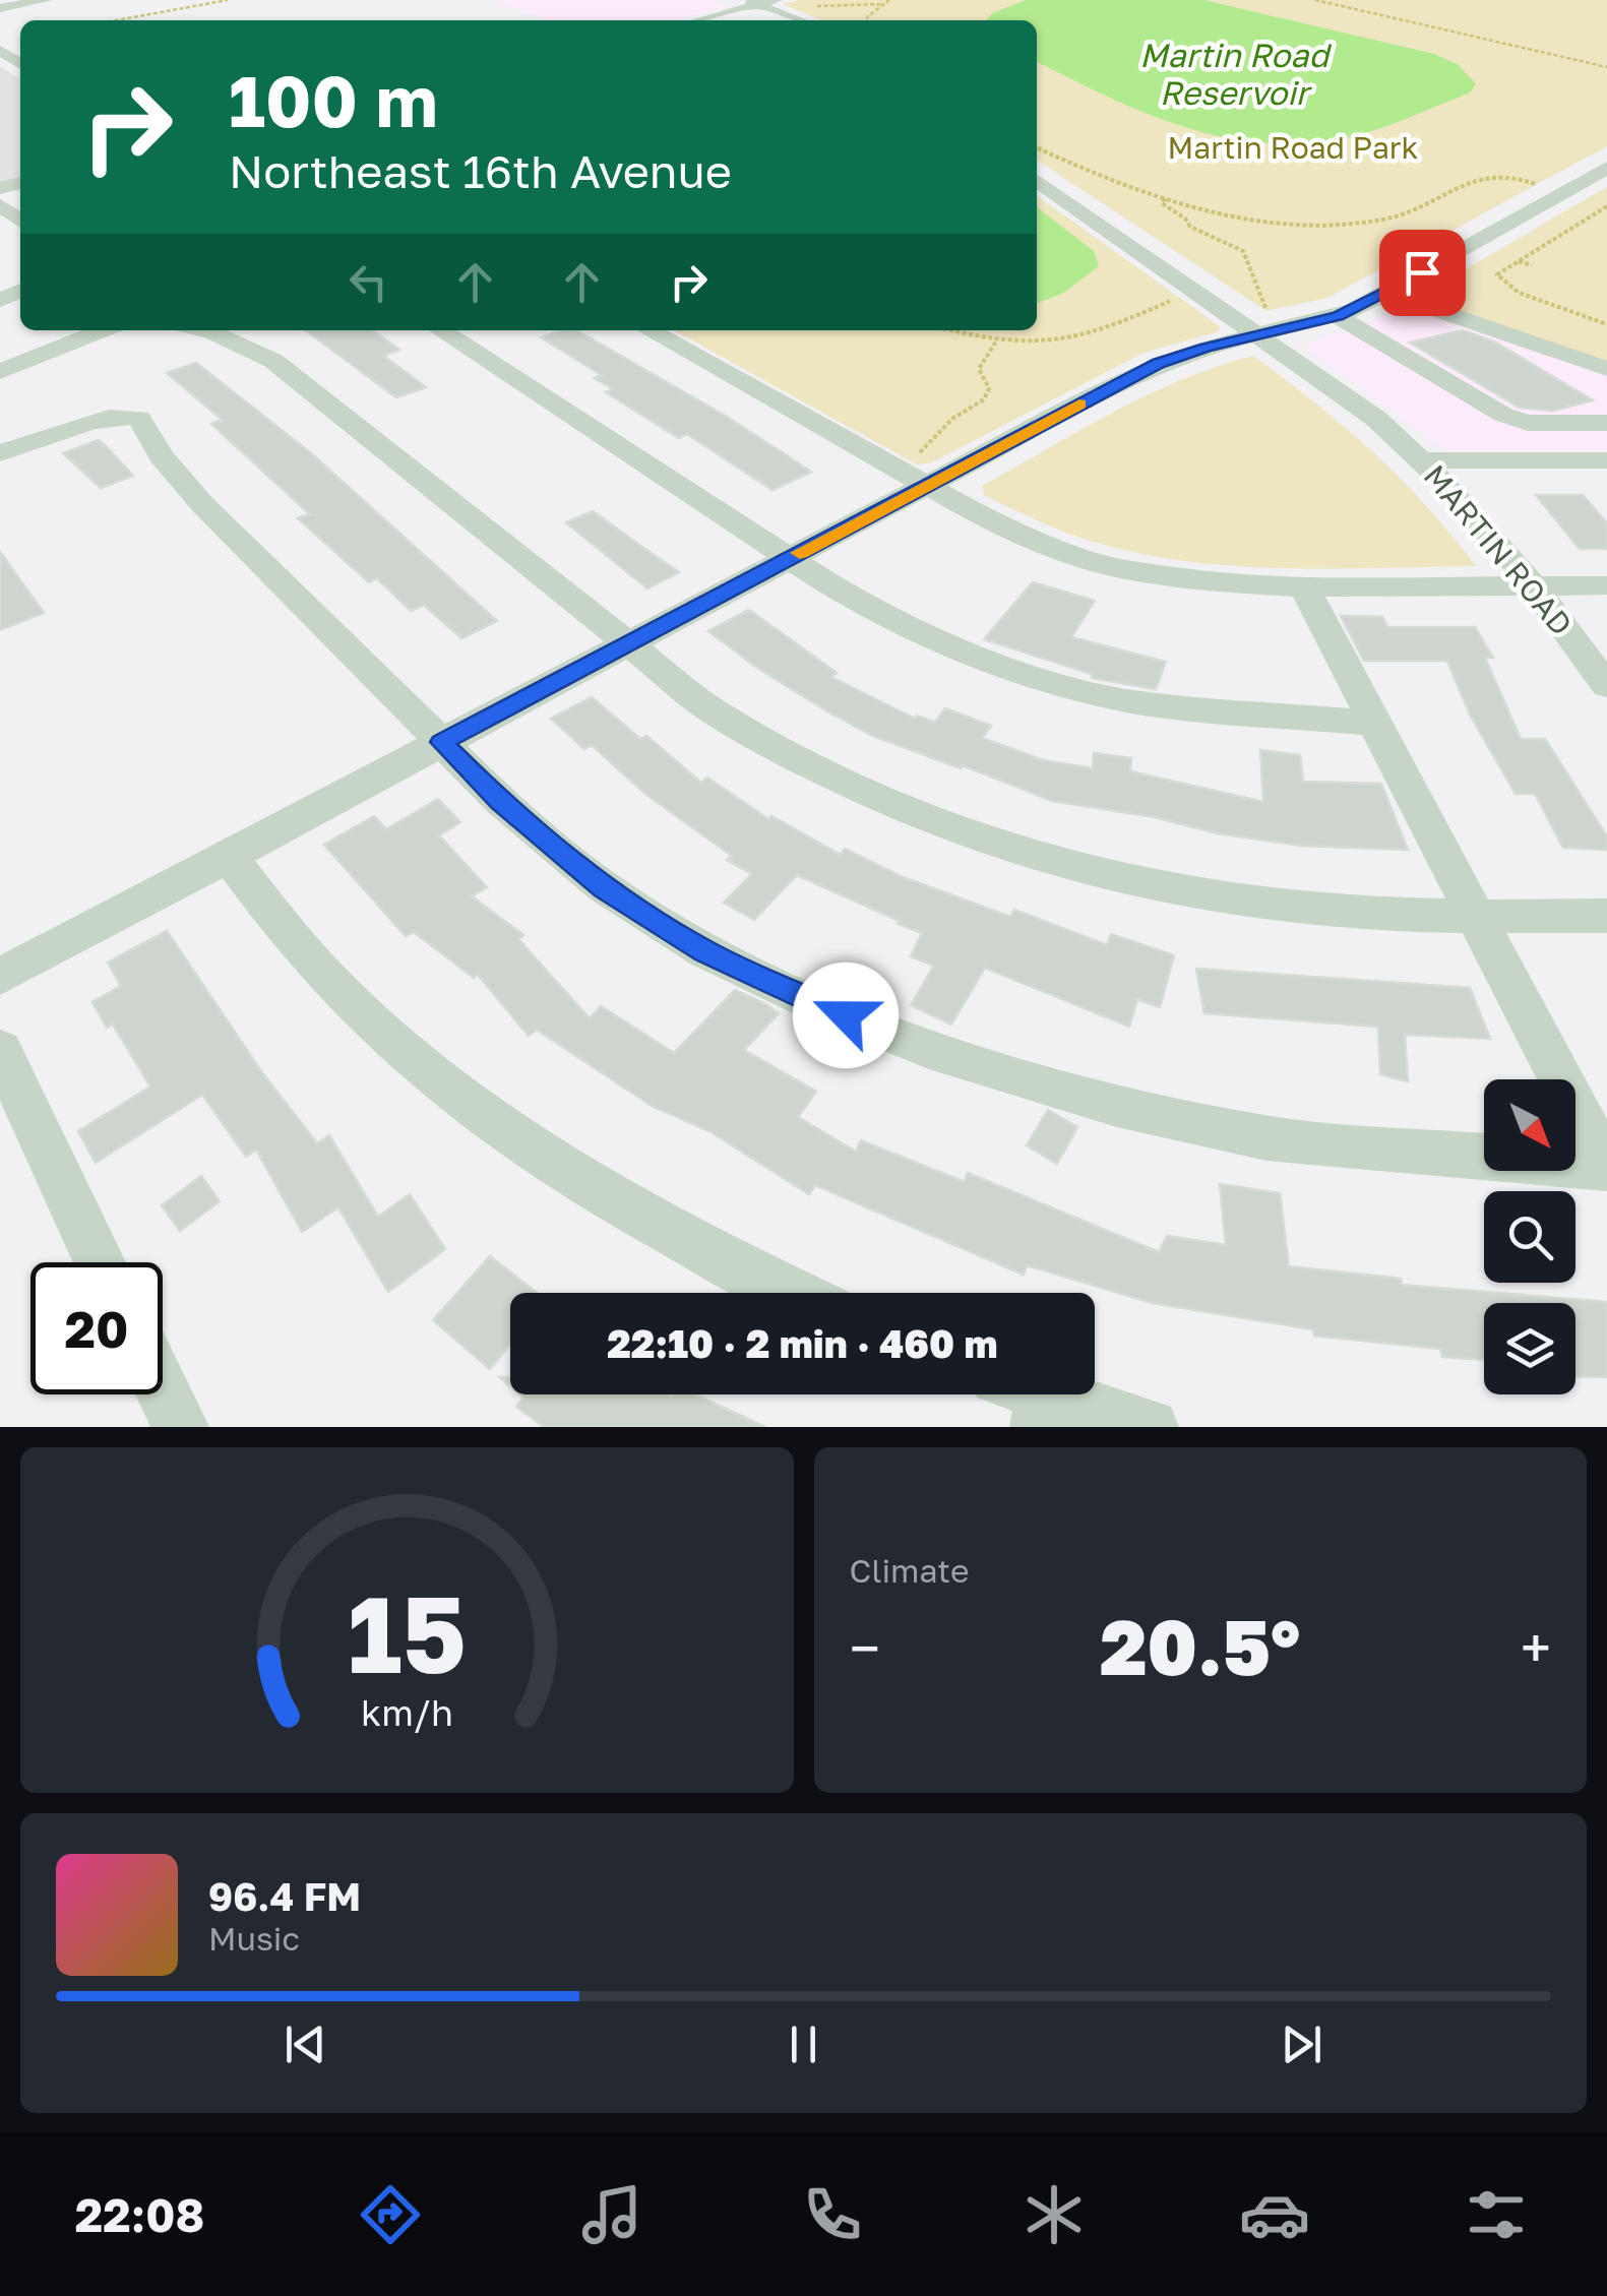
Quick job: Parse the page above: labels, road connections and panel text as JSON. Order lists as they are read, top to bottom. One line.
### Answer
{"streets":{"street":["MARTIN ROAD"]},"water":["Martin Road Reservoir"],"parks":["Martin Road Park"],"north":"bottom right","page":{"turn":["100 m","Northeast 16th Avenue"],"limit":"20","trip":"22:10 · 2 min · 460 m","tile":"Climate","heat":["−","20.5°","+"],"song":["96.4 FM","Music"],"tabs":"22:08","gauge":["15","km/h"]}}
